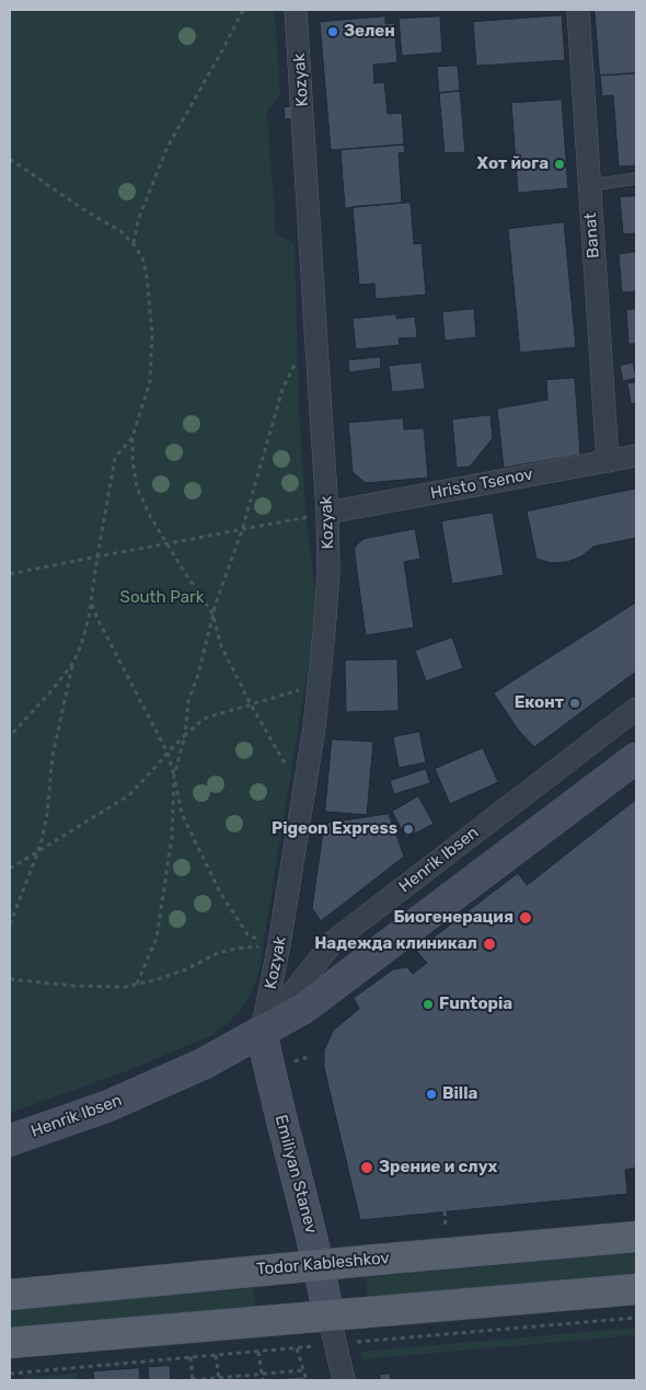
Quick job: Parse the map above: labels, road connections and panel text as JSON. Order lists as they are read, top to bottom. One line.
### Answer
{"streets":{"main road":["Henrik Ibsen","Emiliyan Stanev","Todor Kableshkov"],"street":["Kozyak","Banat","Hristo Tsenov"]},"crossings":[["Kozyak","Hristo Tsenov"],["Kozyak","Henrik Ibsen"],["Kozyak","Emiliyan Stanev"],["Banat","Hristo Tsenov"],["Henrik Ibsen","Emiliyan Stanev"],["Emiliyan Stanev","Todor Kableshkov"]],"parks":["South Park"],"places":["Зелен","Хот йога","Еконт","Pigeon Express","Биогенерация","Надежда клиникал","Funtopia","Billa","Зрение и слух"]}
